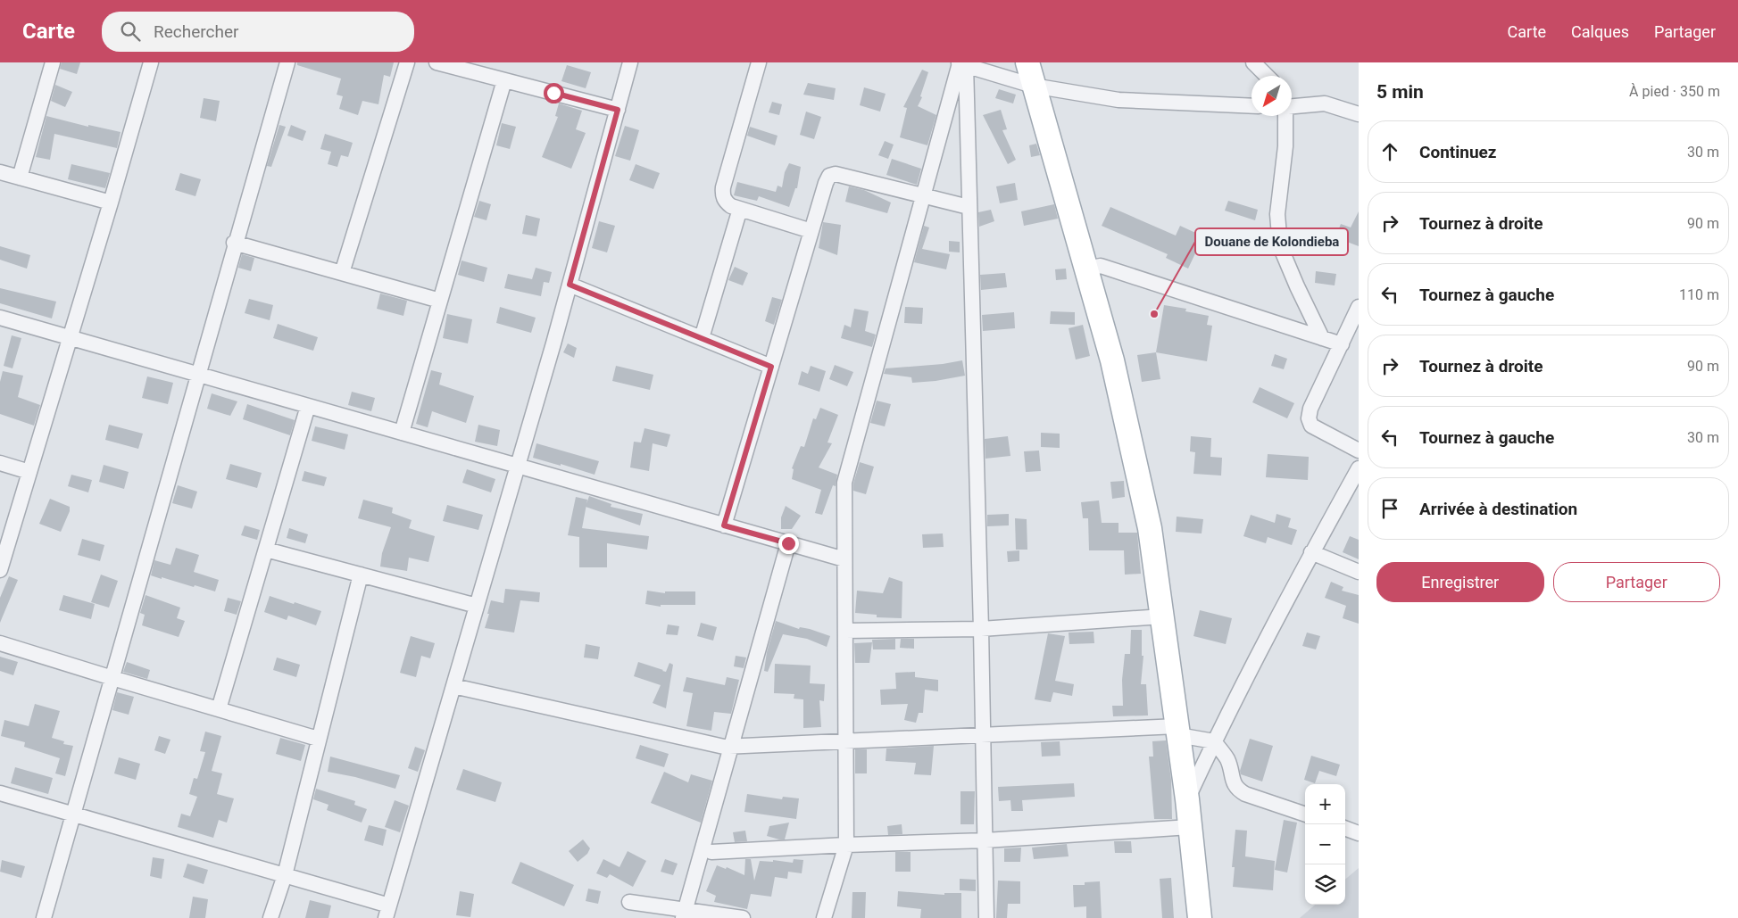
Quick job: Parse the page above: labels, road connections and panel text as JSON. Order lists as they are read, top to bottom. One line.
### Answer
{"places":["Douane de Kolondieba"],"north":"bottom left","page":{"header":"Carte","search":"Rechercher","nav":["Carte","Calques","Partager"],"heading":["5 min","À pied · 350 m"],"list":[["Continuez","30 m"],["Tournez à droite","90 m"],["Tournez à gauche","110 m"],["Tournez à droite","90 m"],["Tournez à gauche","30 m"],"Arrivée à destination"],"buttons":["Enregistrer","Partager"],"map_buttons":["+","−"]}}
